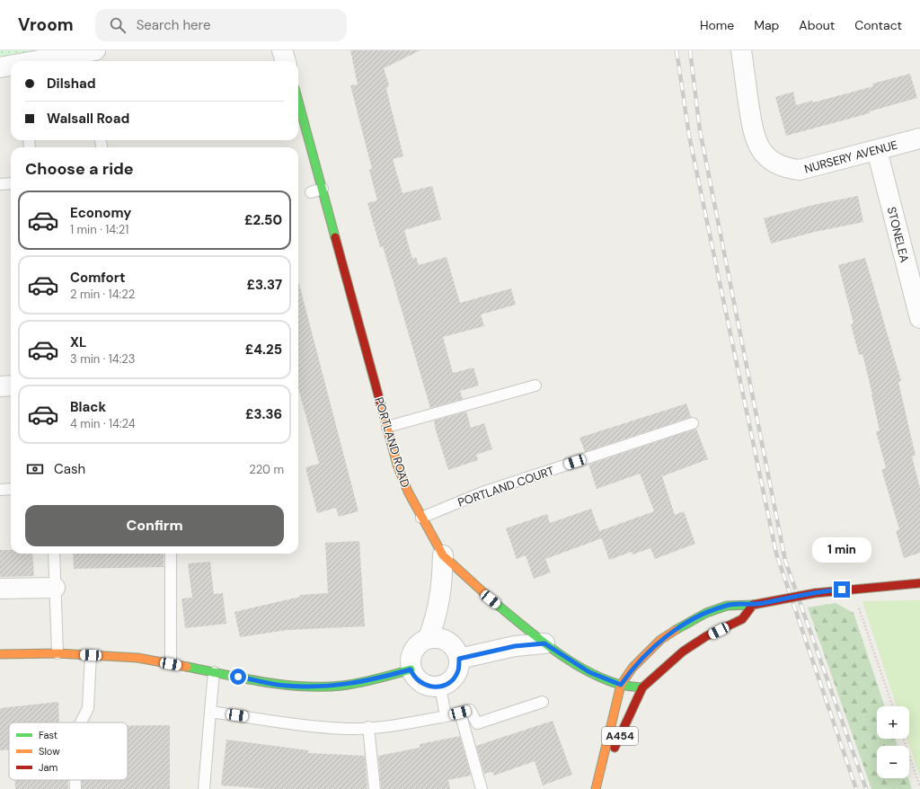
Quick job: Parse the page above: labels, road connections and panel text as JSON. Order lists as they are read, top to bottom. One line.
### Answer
{"streets":{"street":["NURSERY AVENUE","STONELEA","PORTLAND ROAD","A454"],"lane":["PORTLAND COURT"]},"crossings":[["NURSERY AVENUE","STONELEA"],["PORTLAND ROAD","PORTLAND COURT"],["PORTLAND ROAD","A454"]],"legend":["Fast","Slow","Jam"],"page":{"header":"Vroom","search":"Search here","nav":["Home","Map","About","Contact"],"banner":["Dilshad","Walsall Road"],"heading":"Choose a ride","list":[{"name":"Economy","note":"1 min · 14:21","value":"£2.50"},{"name":"Comfort","note":"2 min · 14:22","value":"£3.37"},{"name":"XL","note":"3 min · 14:23","value":"£4.25"},{"name":"Black","note":"4 min · 14:24","value":"£3.36"}],"pay":["Cash","220 m"],"buttons":"Confirm","bubble":"1 min","map_buttons":["+","−"]}}
